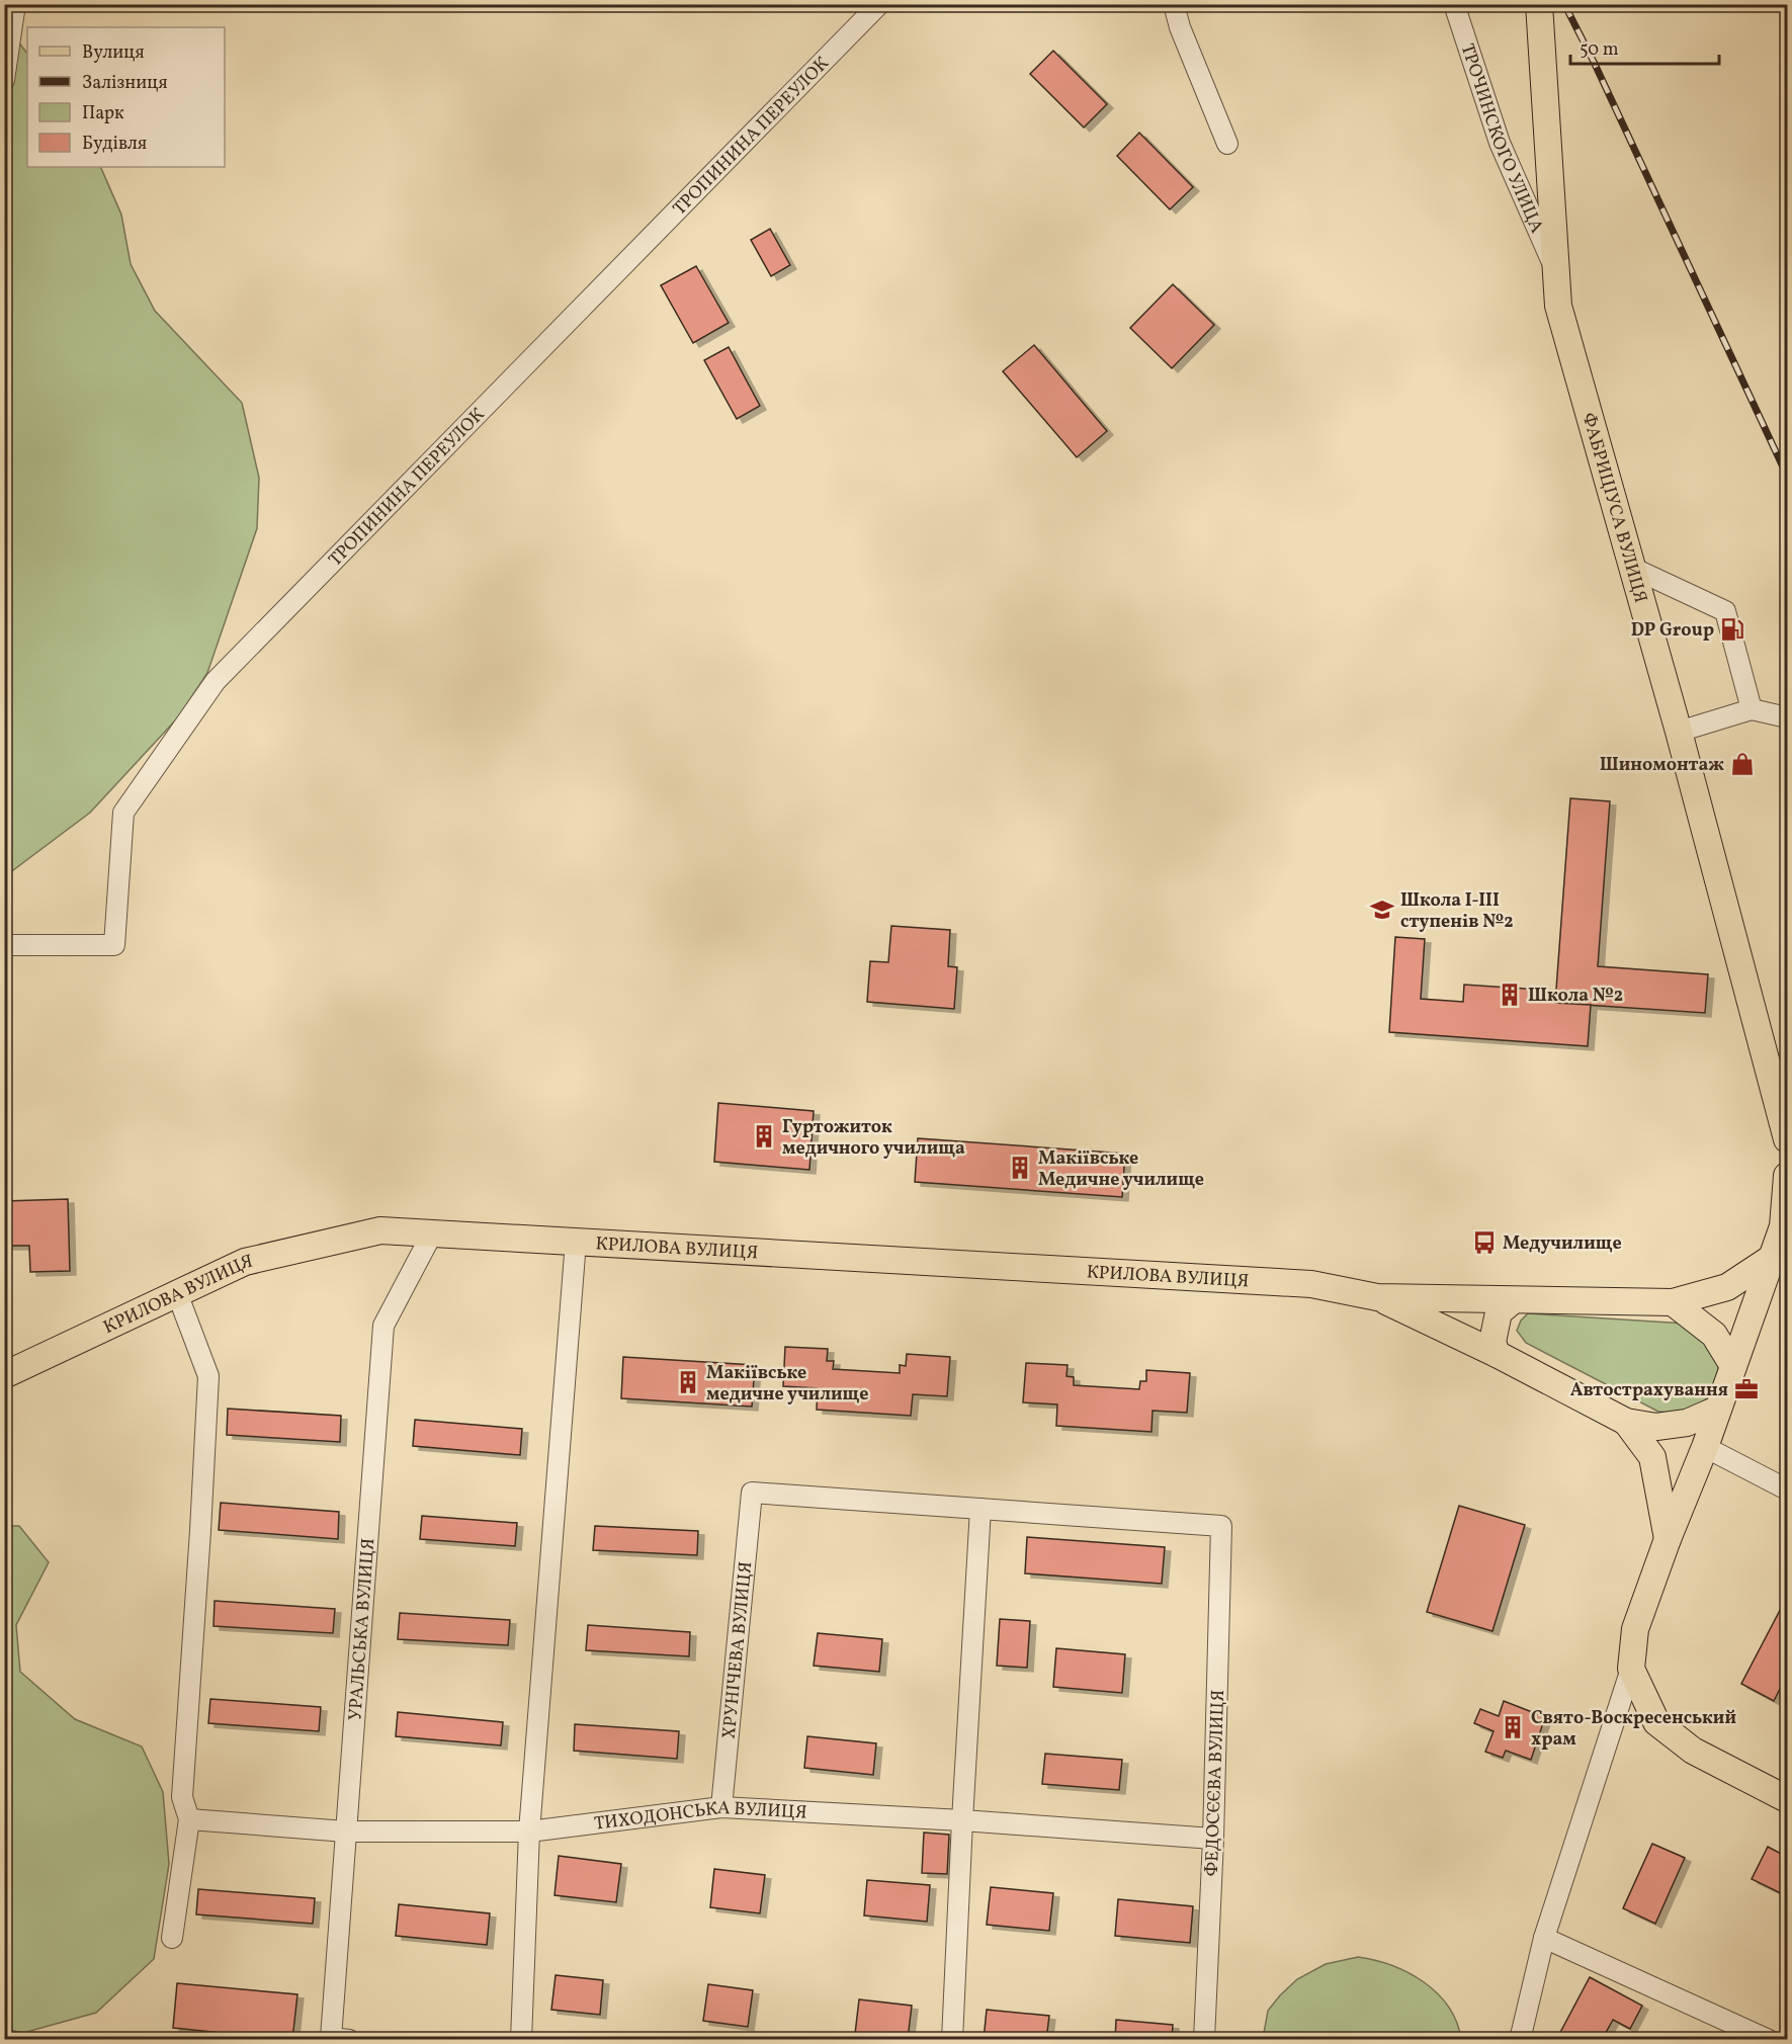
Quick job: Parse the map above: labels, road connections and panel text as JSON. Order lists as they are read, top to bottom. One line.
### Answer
{"streets":{"main road":["ФАБРИЦІУСА ВУЛИЦЯ","КРИЛОВА ВУЛИЦЯ"],"street":["ТРОПИНИНА ПЕРЕУЛОК","ТРОЧИНСКОГО УЛИЦА","УРАЛЬСЬКА ВУЛИЦЯ","ХРУНІЧЕВА ВУЛИЦЯ","ФЕДОСЄЄВА ВУЛИЦЯ","ТИХОДОНСЬКА ВУЛИЦЯ"]},"crossings":[["ТРОЧИНСКОГО УЛИЦА","ФАБРИЦІУСА ВУЛИЦЯ"],["КРИЛОВА ВУЛИЦЯ","УРАЛЬСЬКА ВУЛИЦЯ"],["УРАЛЬСЬКА ВУЛИЦЯ","ТИХОДОНСЬКА ВУЛИЦЯ"],["ХРУНІЧЕВА ВУЛИЦЯ","ФЕДОСЄЄВА ВУЛИЦЯ"],["ХРУНІЧЕВА ВУЛИЦЯ","ТИХОДОНСЬКА ВУЛИЦЯ"],["ФЕДОСЄЄВА ВУЛИЦЯ","ТИХОДОНСЬКА ВУЛИЦЯ"]],"places":{"fuel station":["DP Group"],"shop":["Шиномонтаж"],"school or university":["Школа I-III ступенів №2"],"building":["Школа №2","Гуртожиток медичного училища","Макіївське Медичне училище","Макіївське медичне училище","Свято-Воскресенський храм"],"bus stop":["Медучилище"],"office":["Автострахування"]},"legend":["Вулиця","Залізниця","Парк","Будівля"],"scale_bar":"50 m"}
